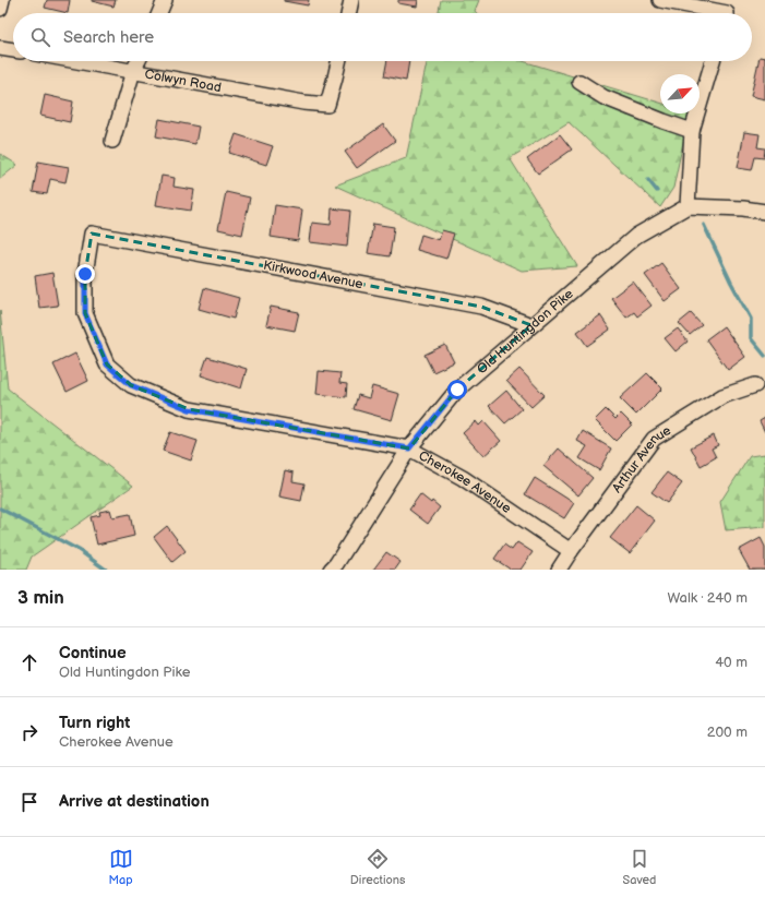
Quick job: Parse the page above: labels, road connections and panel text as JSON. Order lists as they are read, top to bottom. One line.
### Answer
{"streets":{"street":["Colwyn Road","Kirkwood Avenue","Old Huntingdon Pike","Arthur Avenue","Cherokee Avenue"]},"crossings":[["Kirkwood Avenue","Old Huntingdon Pike"],["Kirkwood Avenue","Cherokee Avenue"],["Old Huntingdon Pike","Cherokee Avenue"],["Arthur Avenue","Cherokee Avenue"]],"north":"top right","page":{"search":"Search here","heading":["3 min","Walk · 240 m"],"list":[["Continue","Old Huntingdon Pike","40 m"],["Turn right","Cherokee Avenue","200 m"],"Arrive at destination"],"nav":["Map","Directions","Saved"]}}
